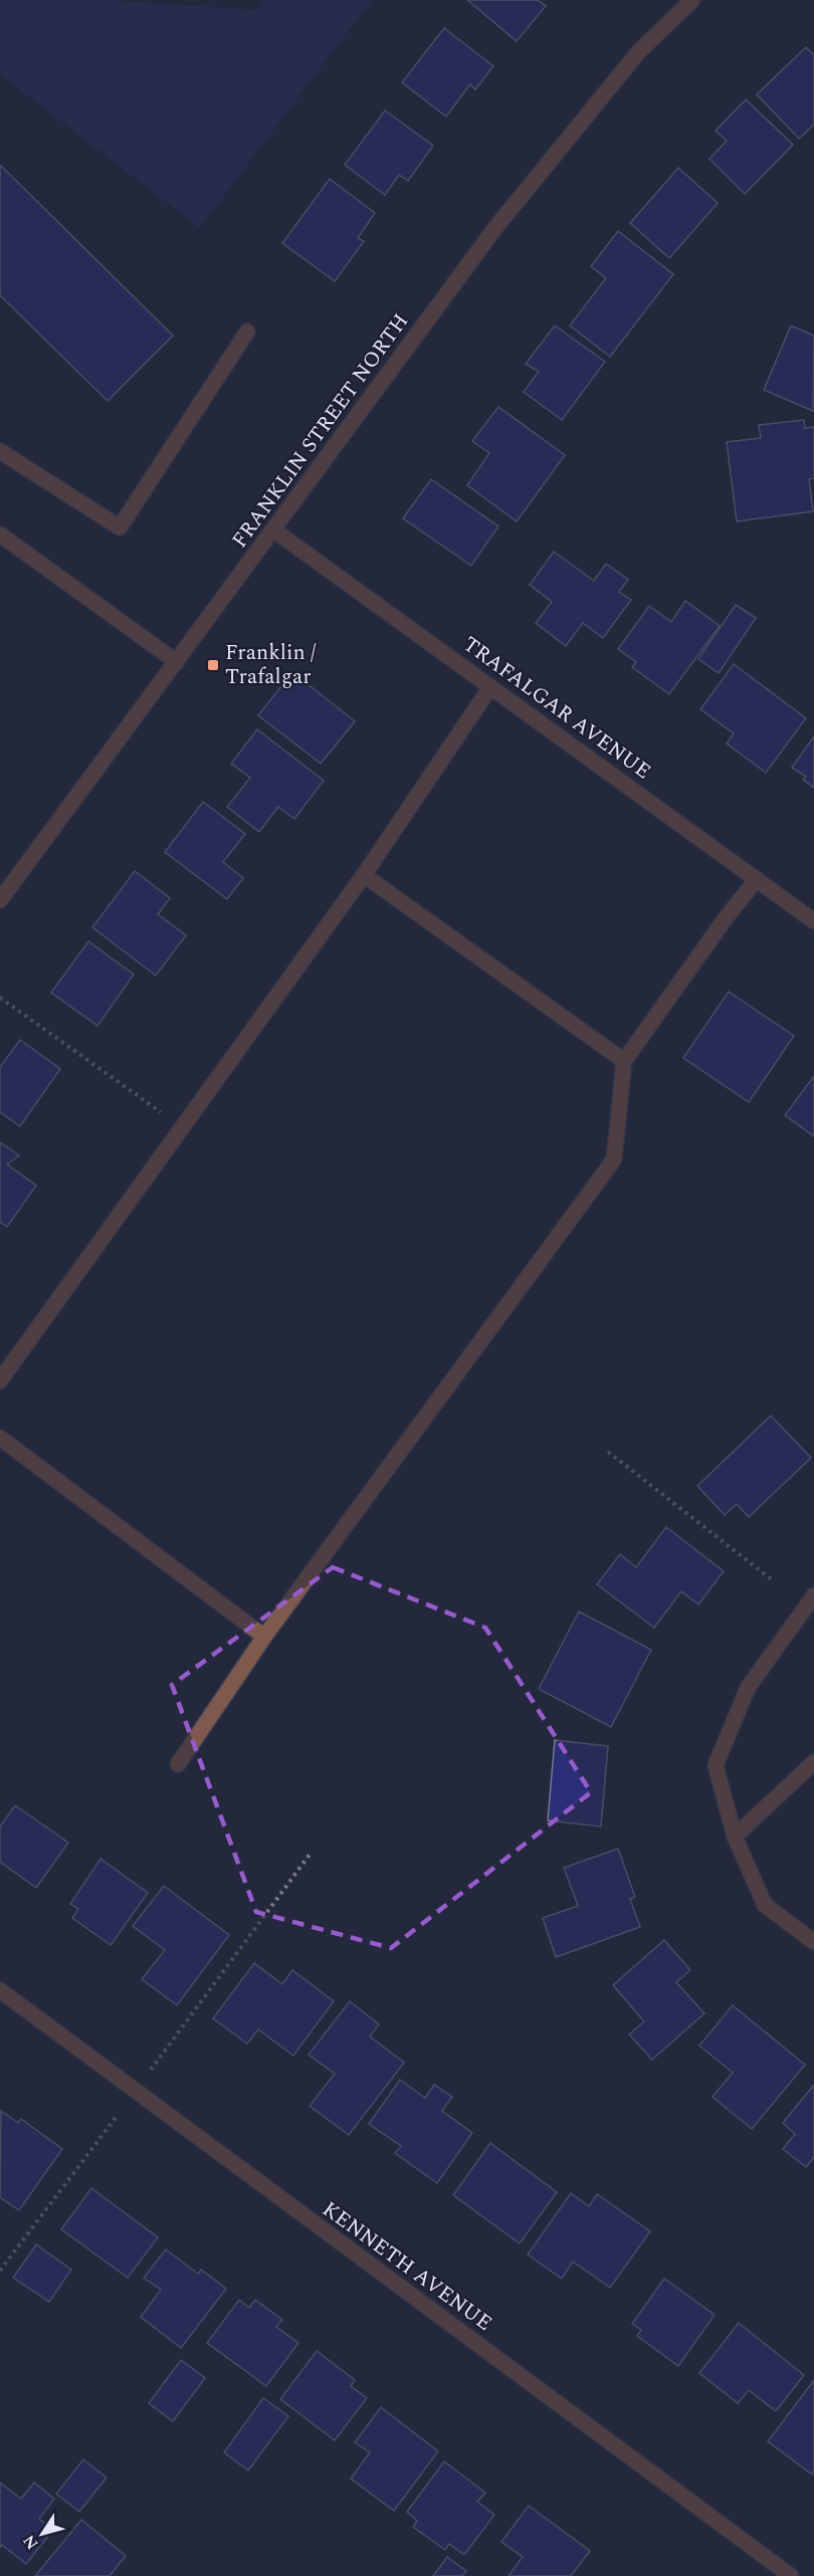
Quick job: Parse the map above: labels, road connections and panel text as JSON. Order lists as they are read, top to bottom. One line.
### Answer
{"streets":{"street":["FRANKLIN STREET NORTH","TRAFALGAR AVENUE","KENNETH AVENUE"]},"crossings":[["FRANKLIN STREET NORTH","TRAFALGAR AVENUE"]],"places":{"transit":["Franklin / Trafalgar"]},"north":"bottom left"}
